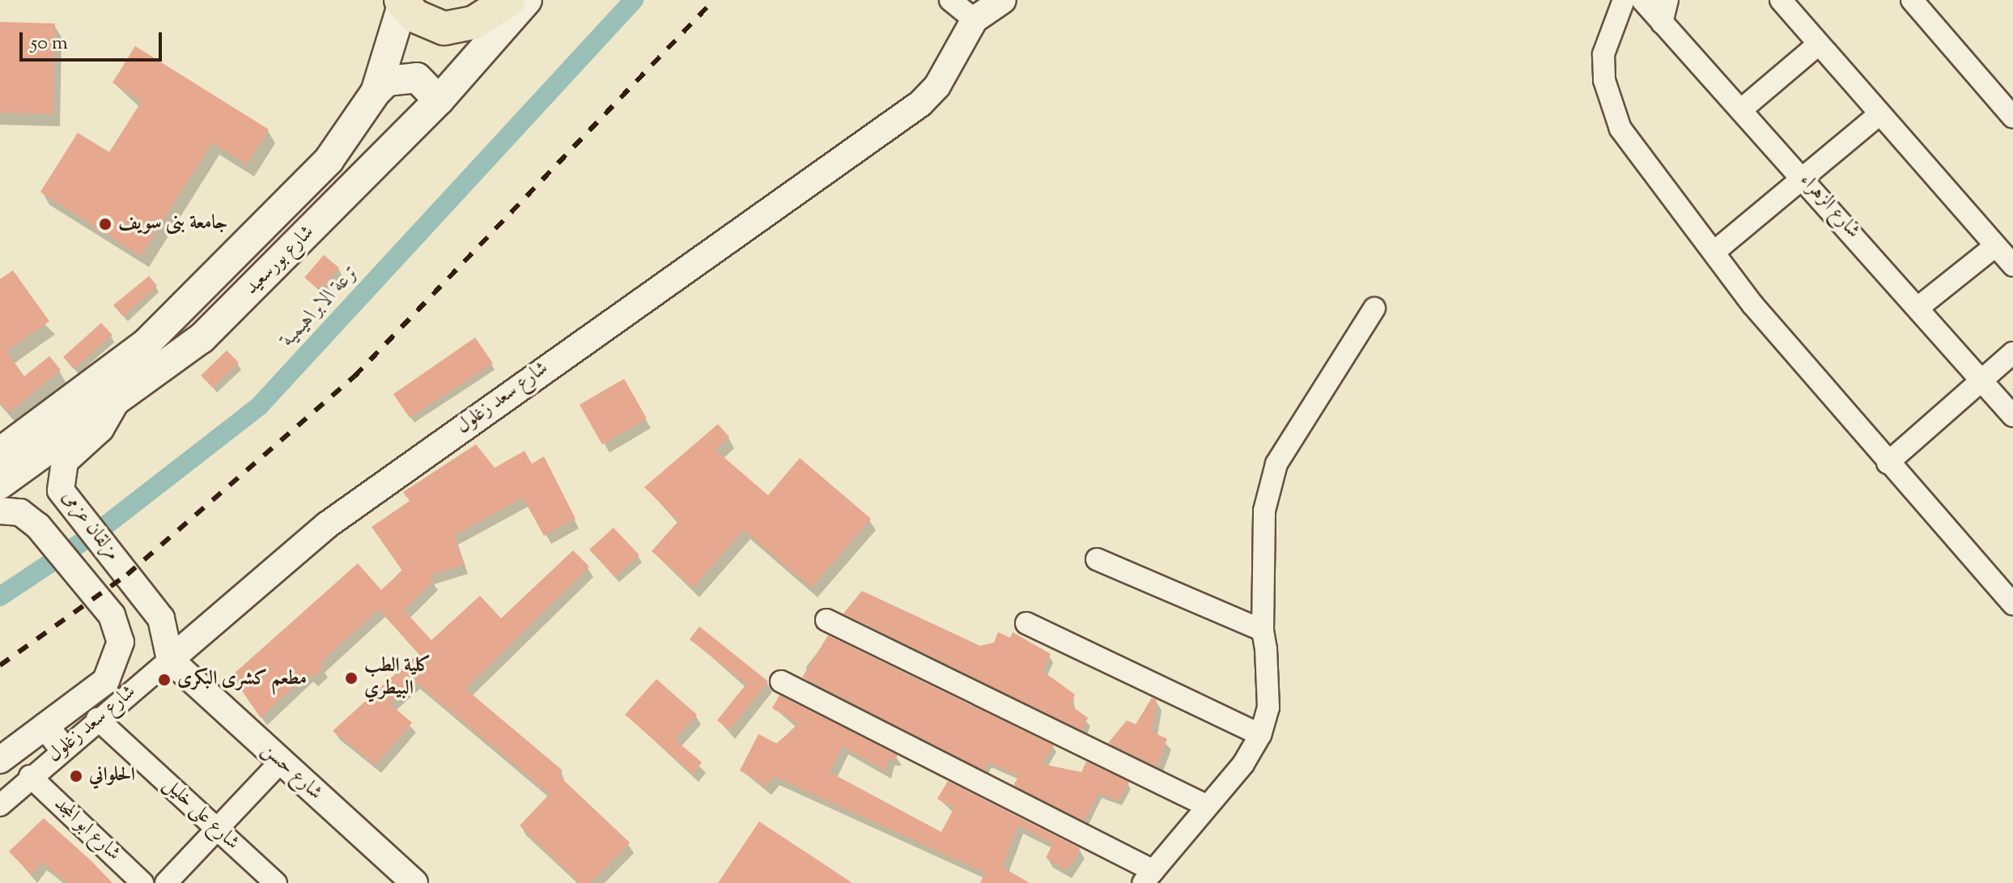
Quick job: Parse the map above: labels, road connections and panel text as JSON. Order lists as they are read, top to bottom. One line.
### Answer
{"streets":{"main road":["شارع بورسعيد"],"street":["شارع الزهراء","شارع سعد زغلول","مزلقان عزمى","شارع حسن","شارع على خليل","شارع ابو المجد"]},"crossings":[["شارع بورسعيد","مزلقان عزمى"],["شارع سعد زغلول","مزلقان عزمى"],["شارع سعد زغلول","شارع حسن"],["شارع سعد زغلول","شارع على خليل"],["شارع سعد زغلول","شارع ابو المجد"],["مزلقان عزمى","شارع حسن"]],"water":["ترعة الابراهيمية"],"places":["جامعة بنى سويف","كلية الطب البيطري","مطعم كشرى البكرى","الحلواني"],"scale_bar":"50 m"}
